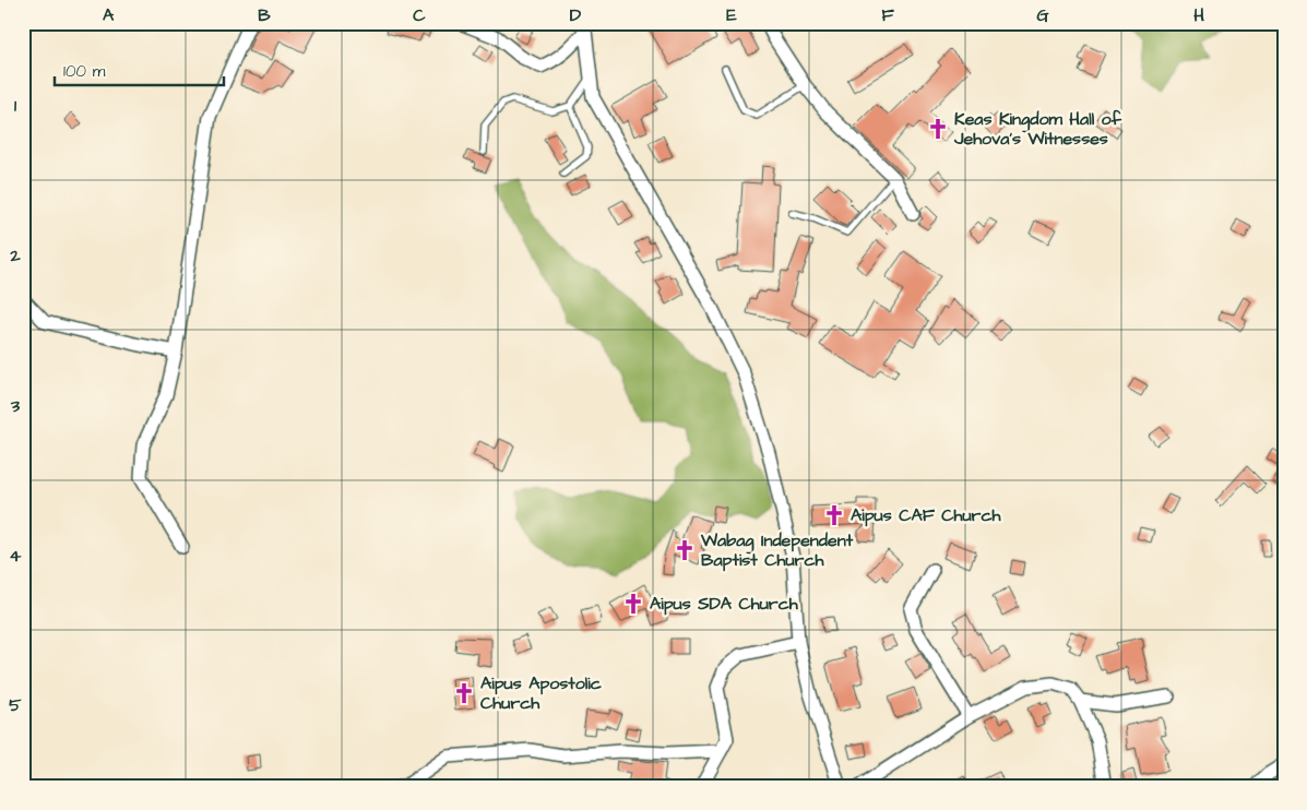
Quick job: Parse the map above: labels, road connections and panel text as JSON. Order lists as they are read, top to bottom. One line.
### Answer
{"places":{"church":["Keas Kingdom Hall of Jehova's Witnesses","Aipus CAF Church","Wabag Independent Baptist Church","Aipus SDA Church","Aipus Apostolic Church"]},"scale_bar":"100 m","grid":{"columns":["A","B","C","D","E","F","G","H"],"rows":["1","2","3","4","5"]}}
